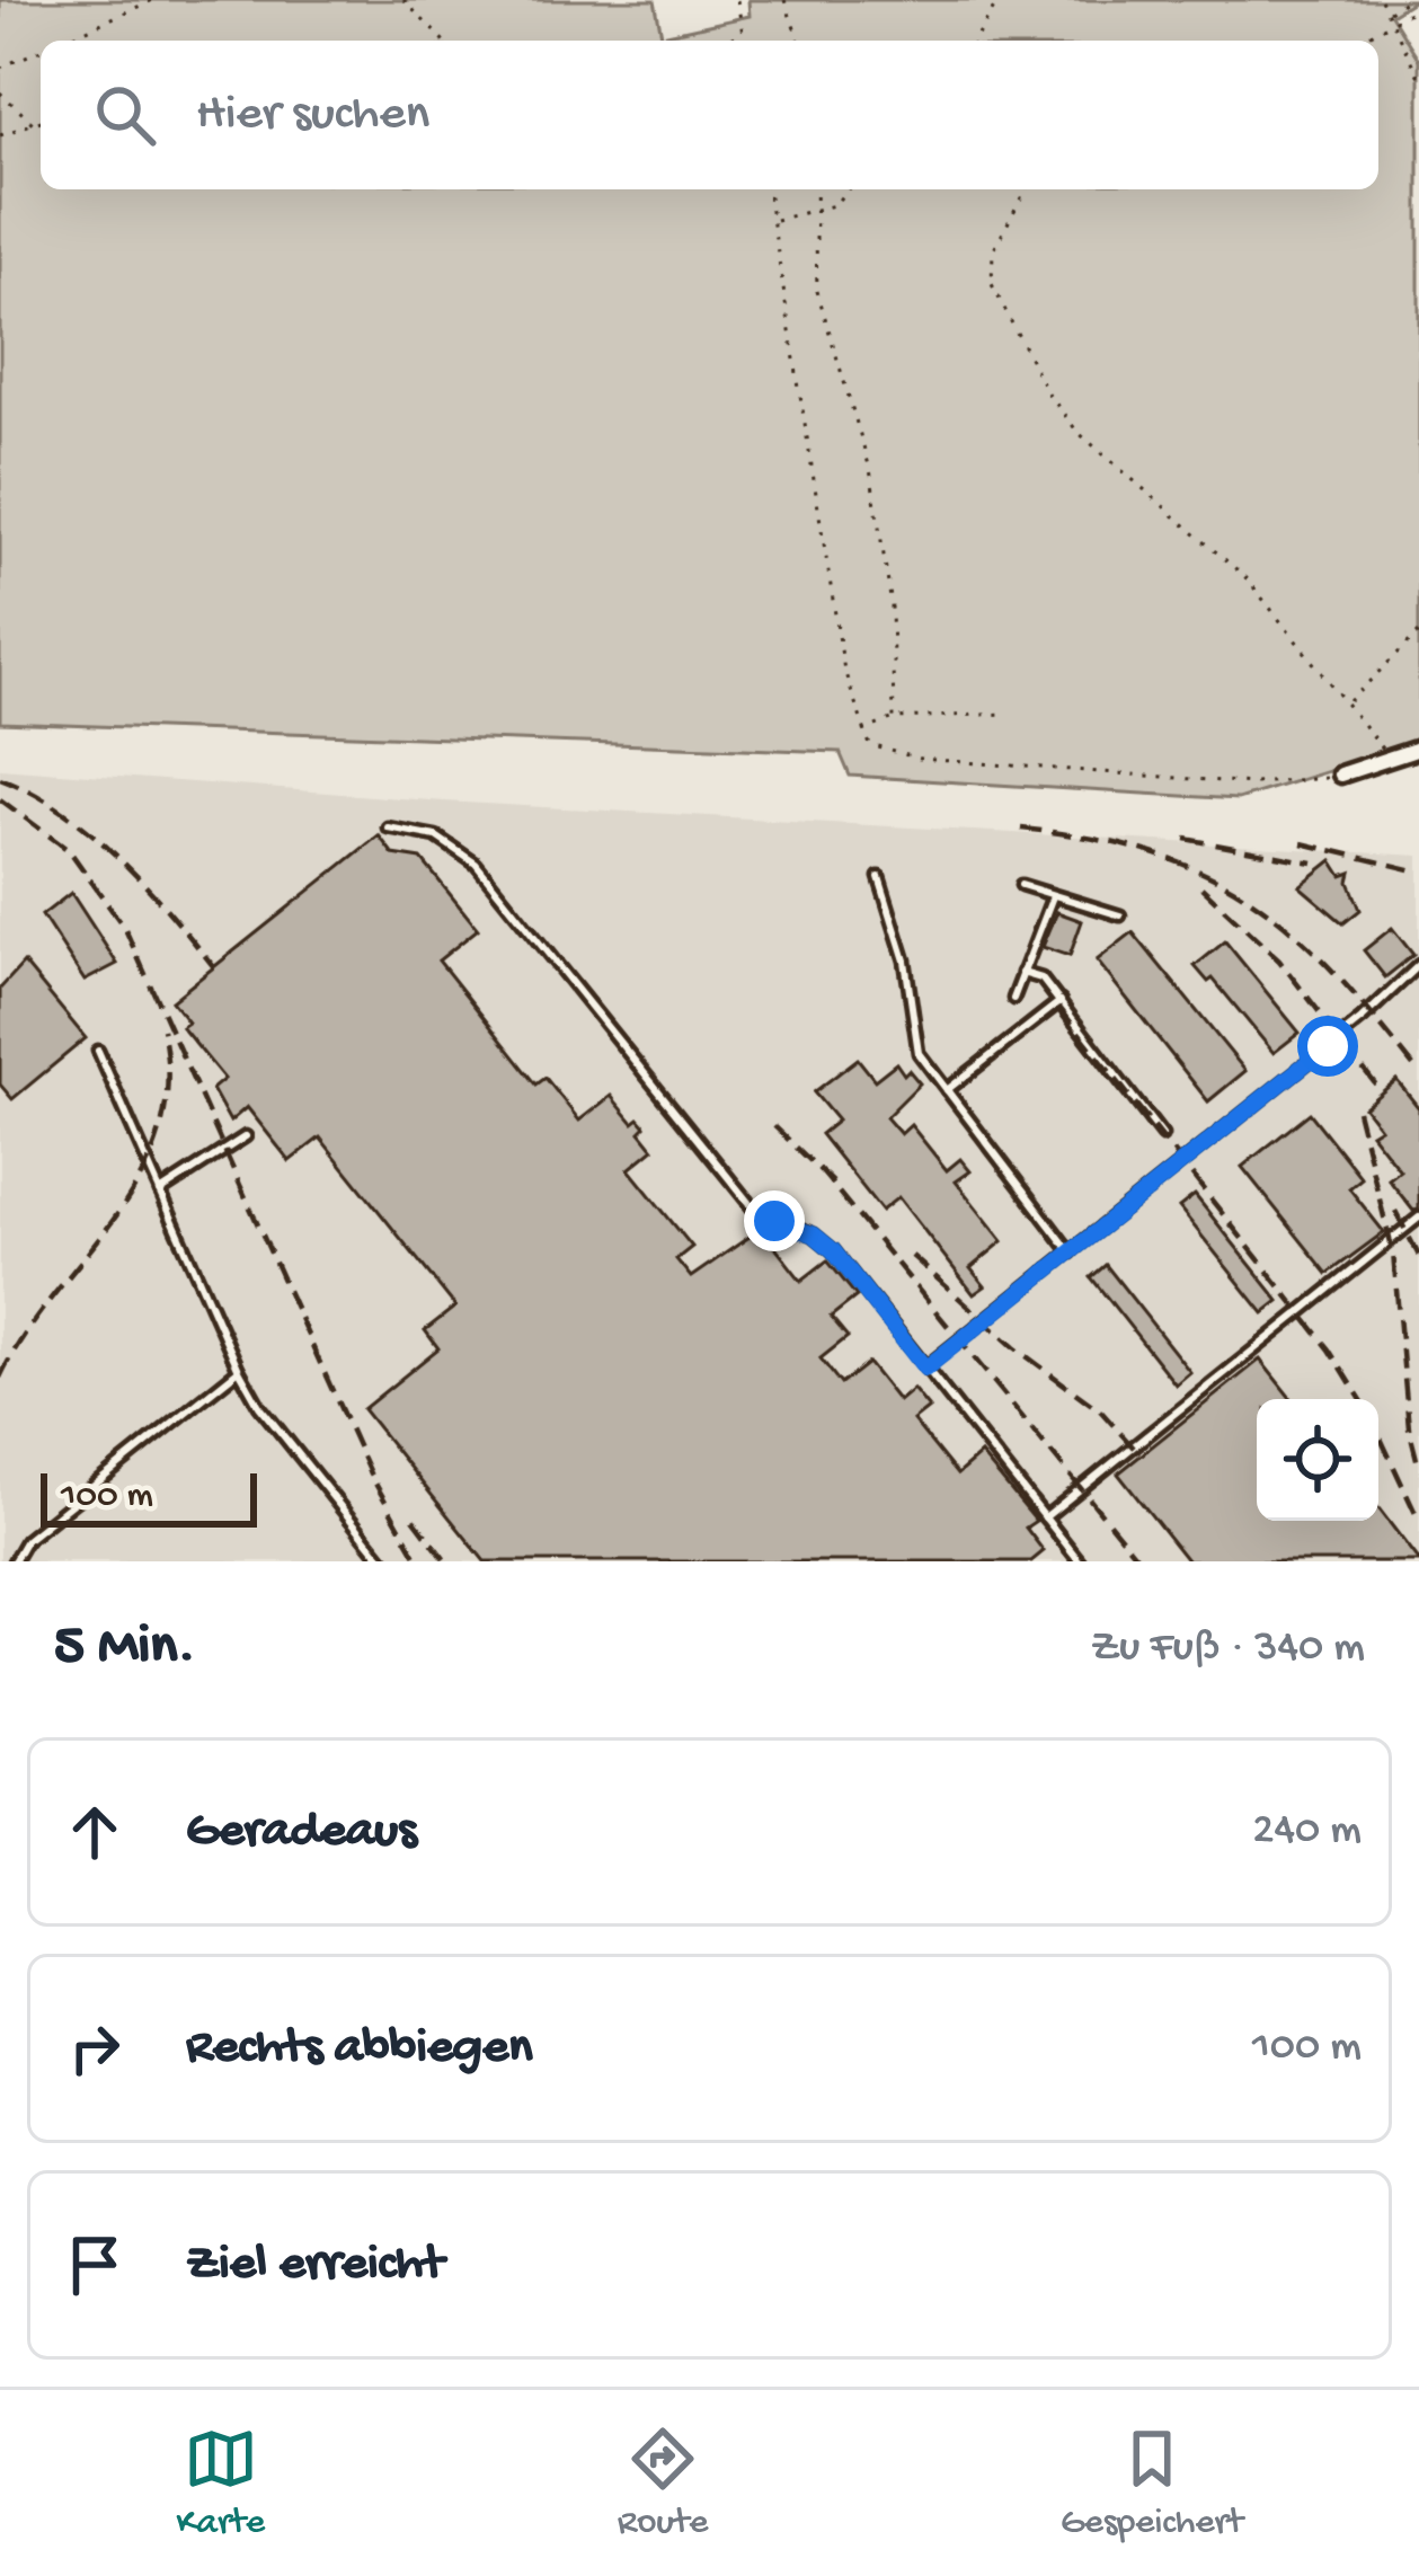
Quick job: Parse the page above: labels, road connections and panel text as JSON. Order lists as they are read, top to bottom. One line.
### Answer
{"scale_bar":"100 m","page":{"search":"Hier suchen","scale":"100 m","heading":["5 Min.","Zu Fuß · 340 m"],"list":[["Geradeaus","240 m"],["Rechts abbiegen","100 m"],"Ziel erreicht"],"nav":["Karte","Route","Gespeichert"]}}
